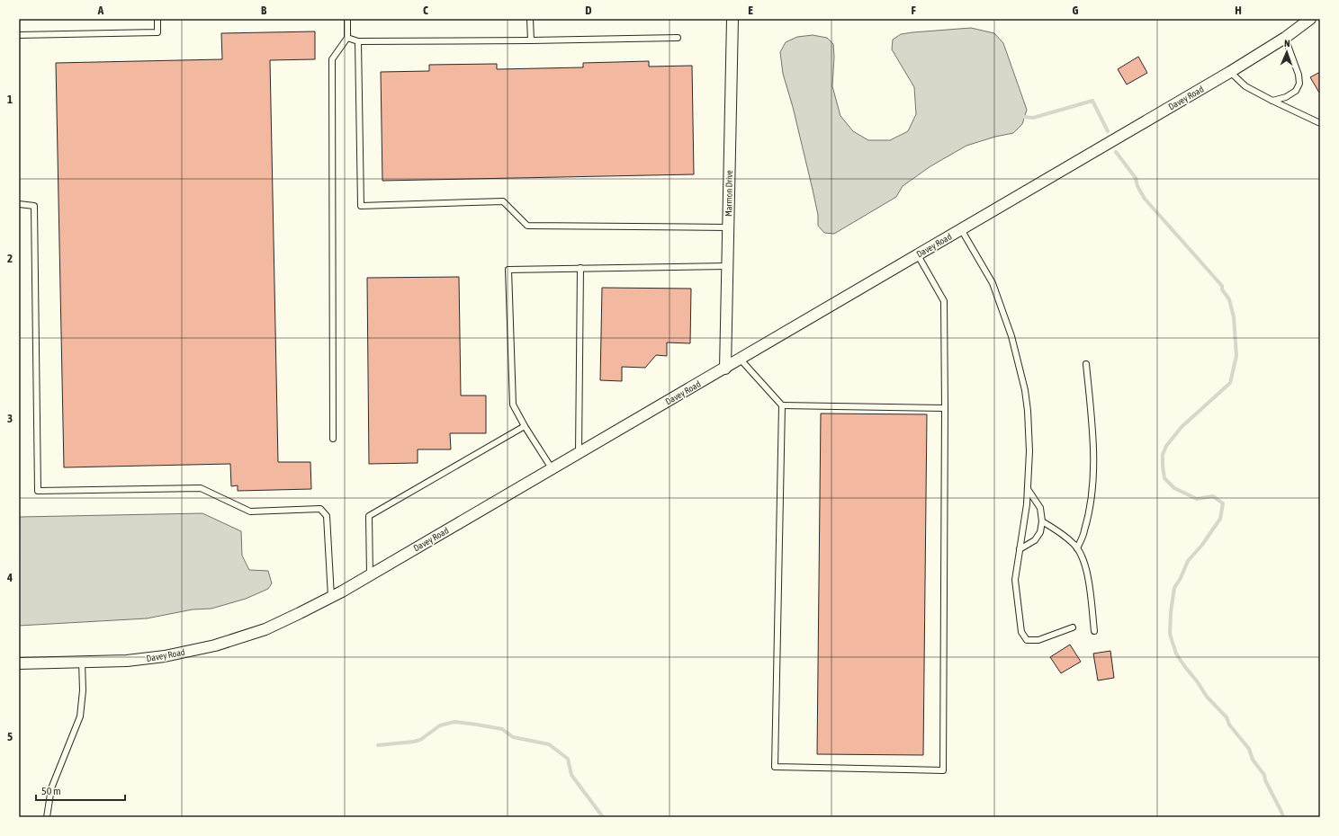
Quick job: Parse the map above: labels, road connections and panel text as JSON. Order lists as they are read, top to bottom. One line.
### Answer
{"streets":{"street":["Davey Road","Marmon Drive"]},"crossings":[["Davey Road","Marmon Drive"]],"scale_bar":"50 m","north":"top","grid":{"columns":["A","B","C","D","E","F","G","H"],"rows":["1","2","3","4","5"]}}
